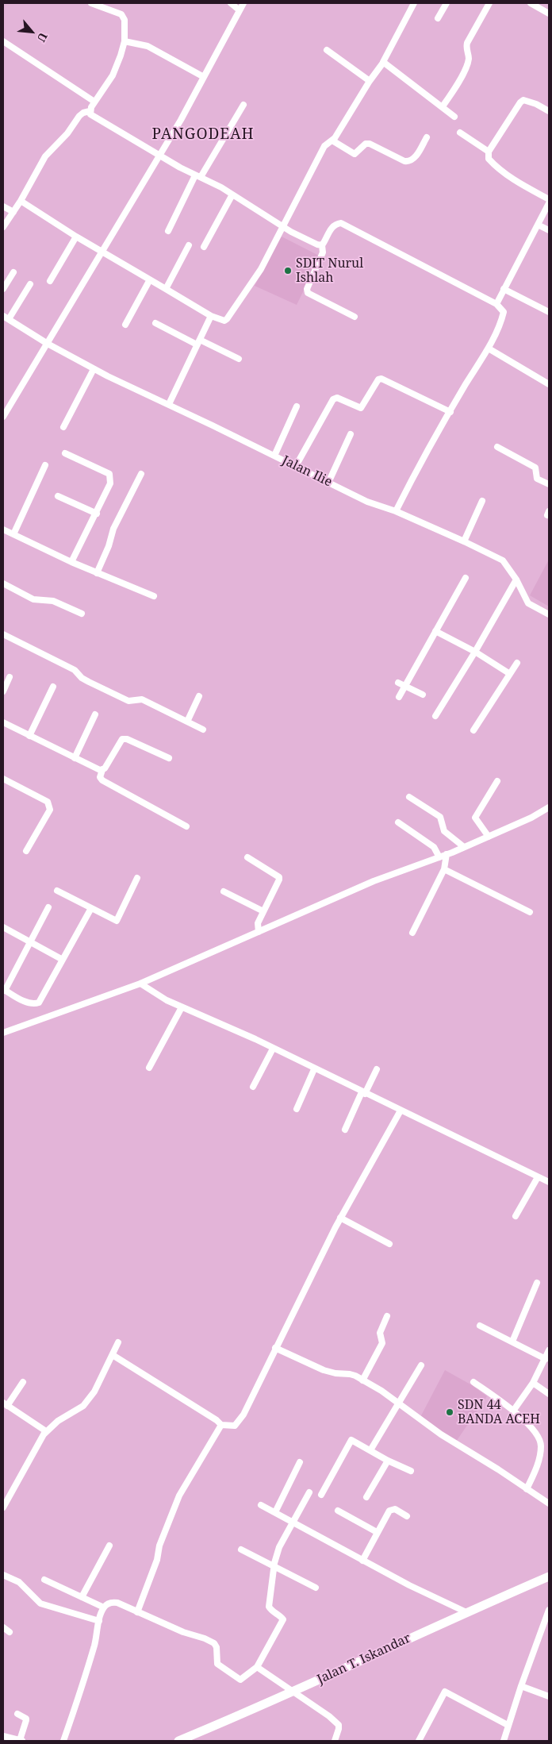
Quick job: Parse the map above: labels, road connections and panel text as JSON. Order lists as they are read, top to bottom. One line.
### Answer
{"streets":{"street":["Jalan Ilie","Jalan T. Iskandar"]},"districts":["PANGODEAH"],"places":["SDIT Nurul Ishlah","SDN 44 BANDA ACEH"],"north":"bottom right"}
